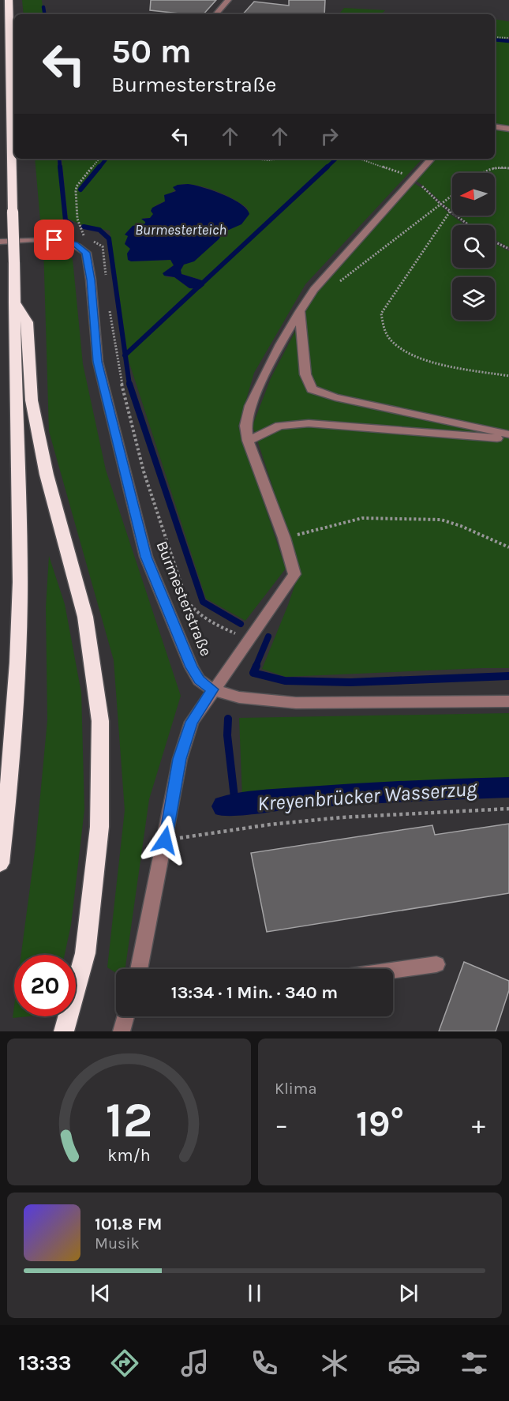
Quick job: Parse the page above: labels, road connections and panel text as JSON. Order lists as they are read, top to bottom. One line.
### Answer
{"streets":{"street":["Burmesterstraße"]},"water":["Burmesterteich","Kreyenbrücker Wasserzug"],"north":"left","page":{"turn":["50 m","Burmesterstraße"],"limit":"20","trip":"13:34 · 1 Min. · 340 m","tile":"Klima","heat":["−","19°","+"],"song":["101.8 FM","Musik"],"tabs":"13:33","gauge":["12","km/h"]}}
